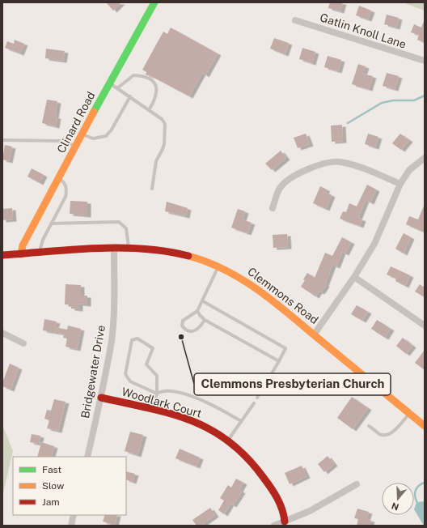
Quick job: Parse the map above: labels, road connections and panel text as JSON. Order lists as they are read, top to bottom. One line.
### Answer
{"streets":{"street":["Gatlin Knoll Lane","Clinard Road","Clemmons Road","Bridgewater Drive","Woodlark Court"]},"crossings":[["Clinard Road","Clemmons Road"],["Clemmons Road","Bridgewater Drive"],["Bridgewater Drive","Woodlark Court"]],"places":["Clemmons Presbyterian Church"],"legend":["Fast","Slow","Jam"],"north":"bottom"}
